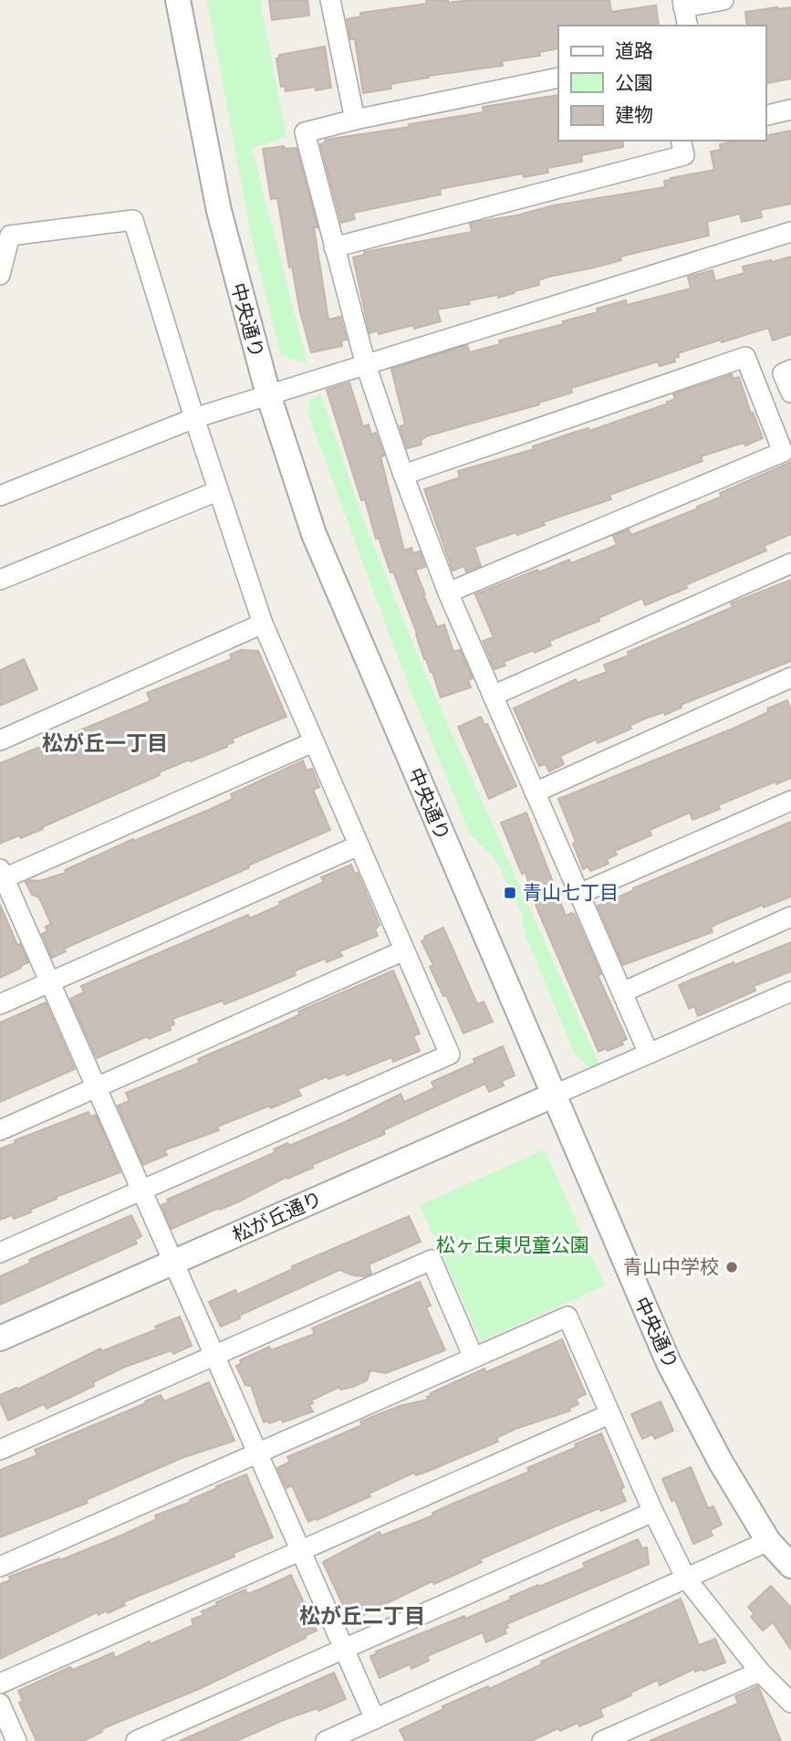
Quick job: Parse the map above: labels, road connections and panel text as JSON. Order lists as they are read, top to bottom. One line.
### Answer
{"streets":{"street":["中央通り","松が丘通り"]},"crossings":[["中央通り","松が丘通り"]],"districts":["松が丘一丁目","松が丘二丁目"],"parks":["松ヶ丘東児童公園"],"places":{"transit":["青山七丁目"],"other":["青山中学校"]},"legend":["道路","公園","建物"]}
